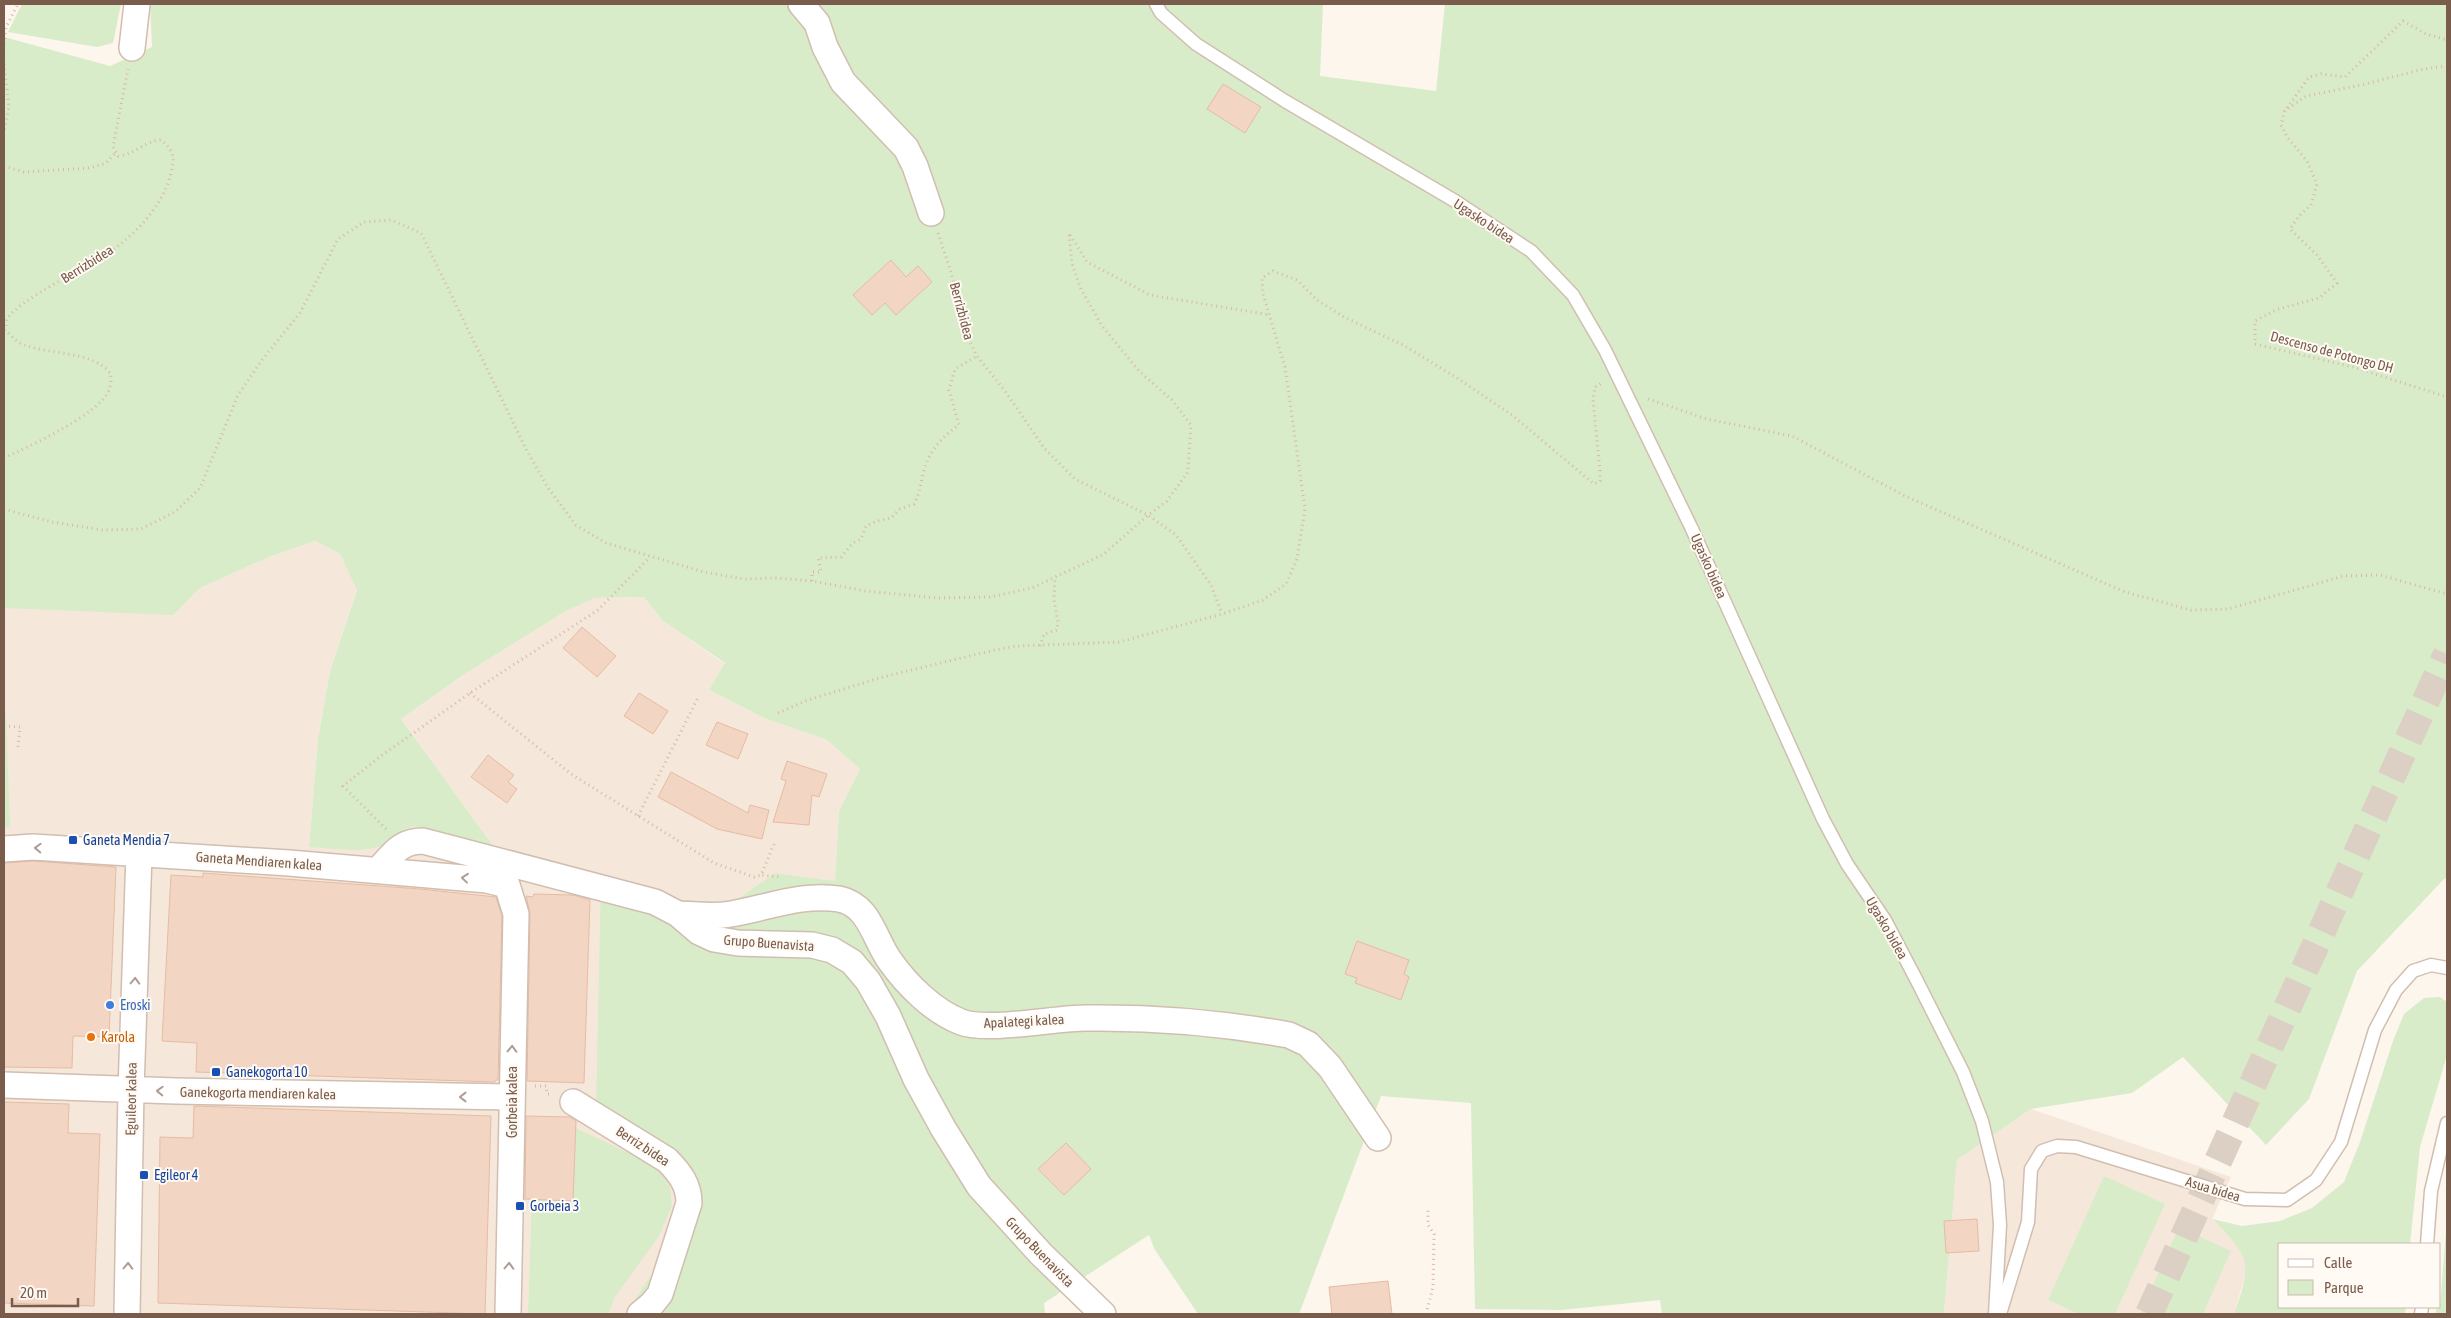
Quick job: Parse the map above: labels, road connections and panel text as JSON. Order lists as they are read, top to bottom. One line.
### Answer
{"streets":{"street":["Ganeta Mendiaren kalea","Grupo Buenavista","Apalategi kalea","Ganekogorta mendiaren kalea","Eguileor kalea","Gorbeia kalea","Berriz bidea"],"lane":["Ugasko bidea","Asua bidea"],"path":["Berrizbidea","Descenso de Potongo DH"]},"crossings":[["Ganeta Mendiaren kalea","Eguileor kalea"],["Ganeta Mendiaren kalea","Gorbeia kalea"],["Grupo Buenavista","Apalategi kalea"],["Ganekogorta mendiaren kalea","Eguileor kalea"],["Ganekogorta mendiaren kalea","Gorbeia kalea"]],"one_way":["Ganeta Mendiaren kalea","Ganekogorta mendiaren kalea","Eguileor kalea","Gorbeia kalea"],"places":{"transit":["Ganeta Mendia 7","Ganekogorta 10","Egileor 4","Gorbeia 3"],"other":["Eroski","Karola"]},"legend":["Calle","Parque"],"scale_bar":"20 m"}
